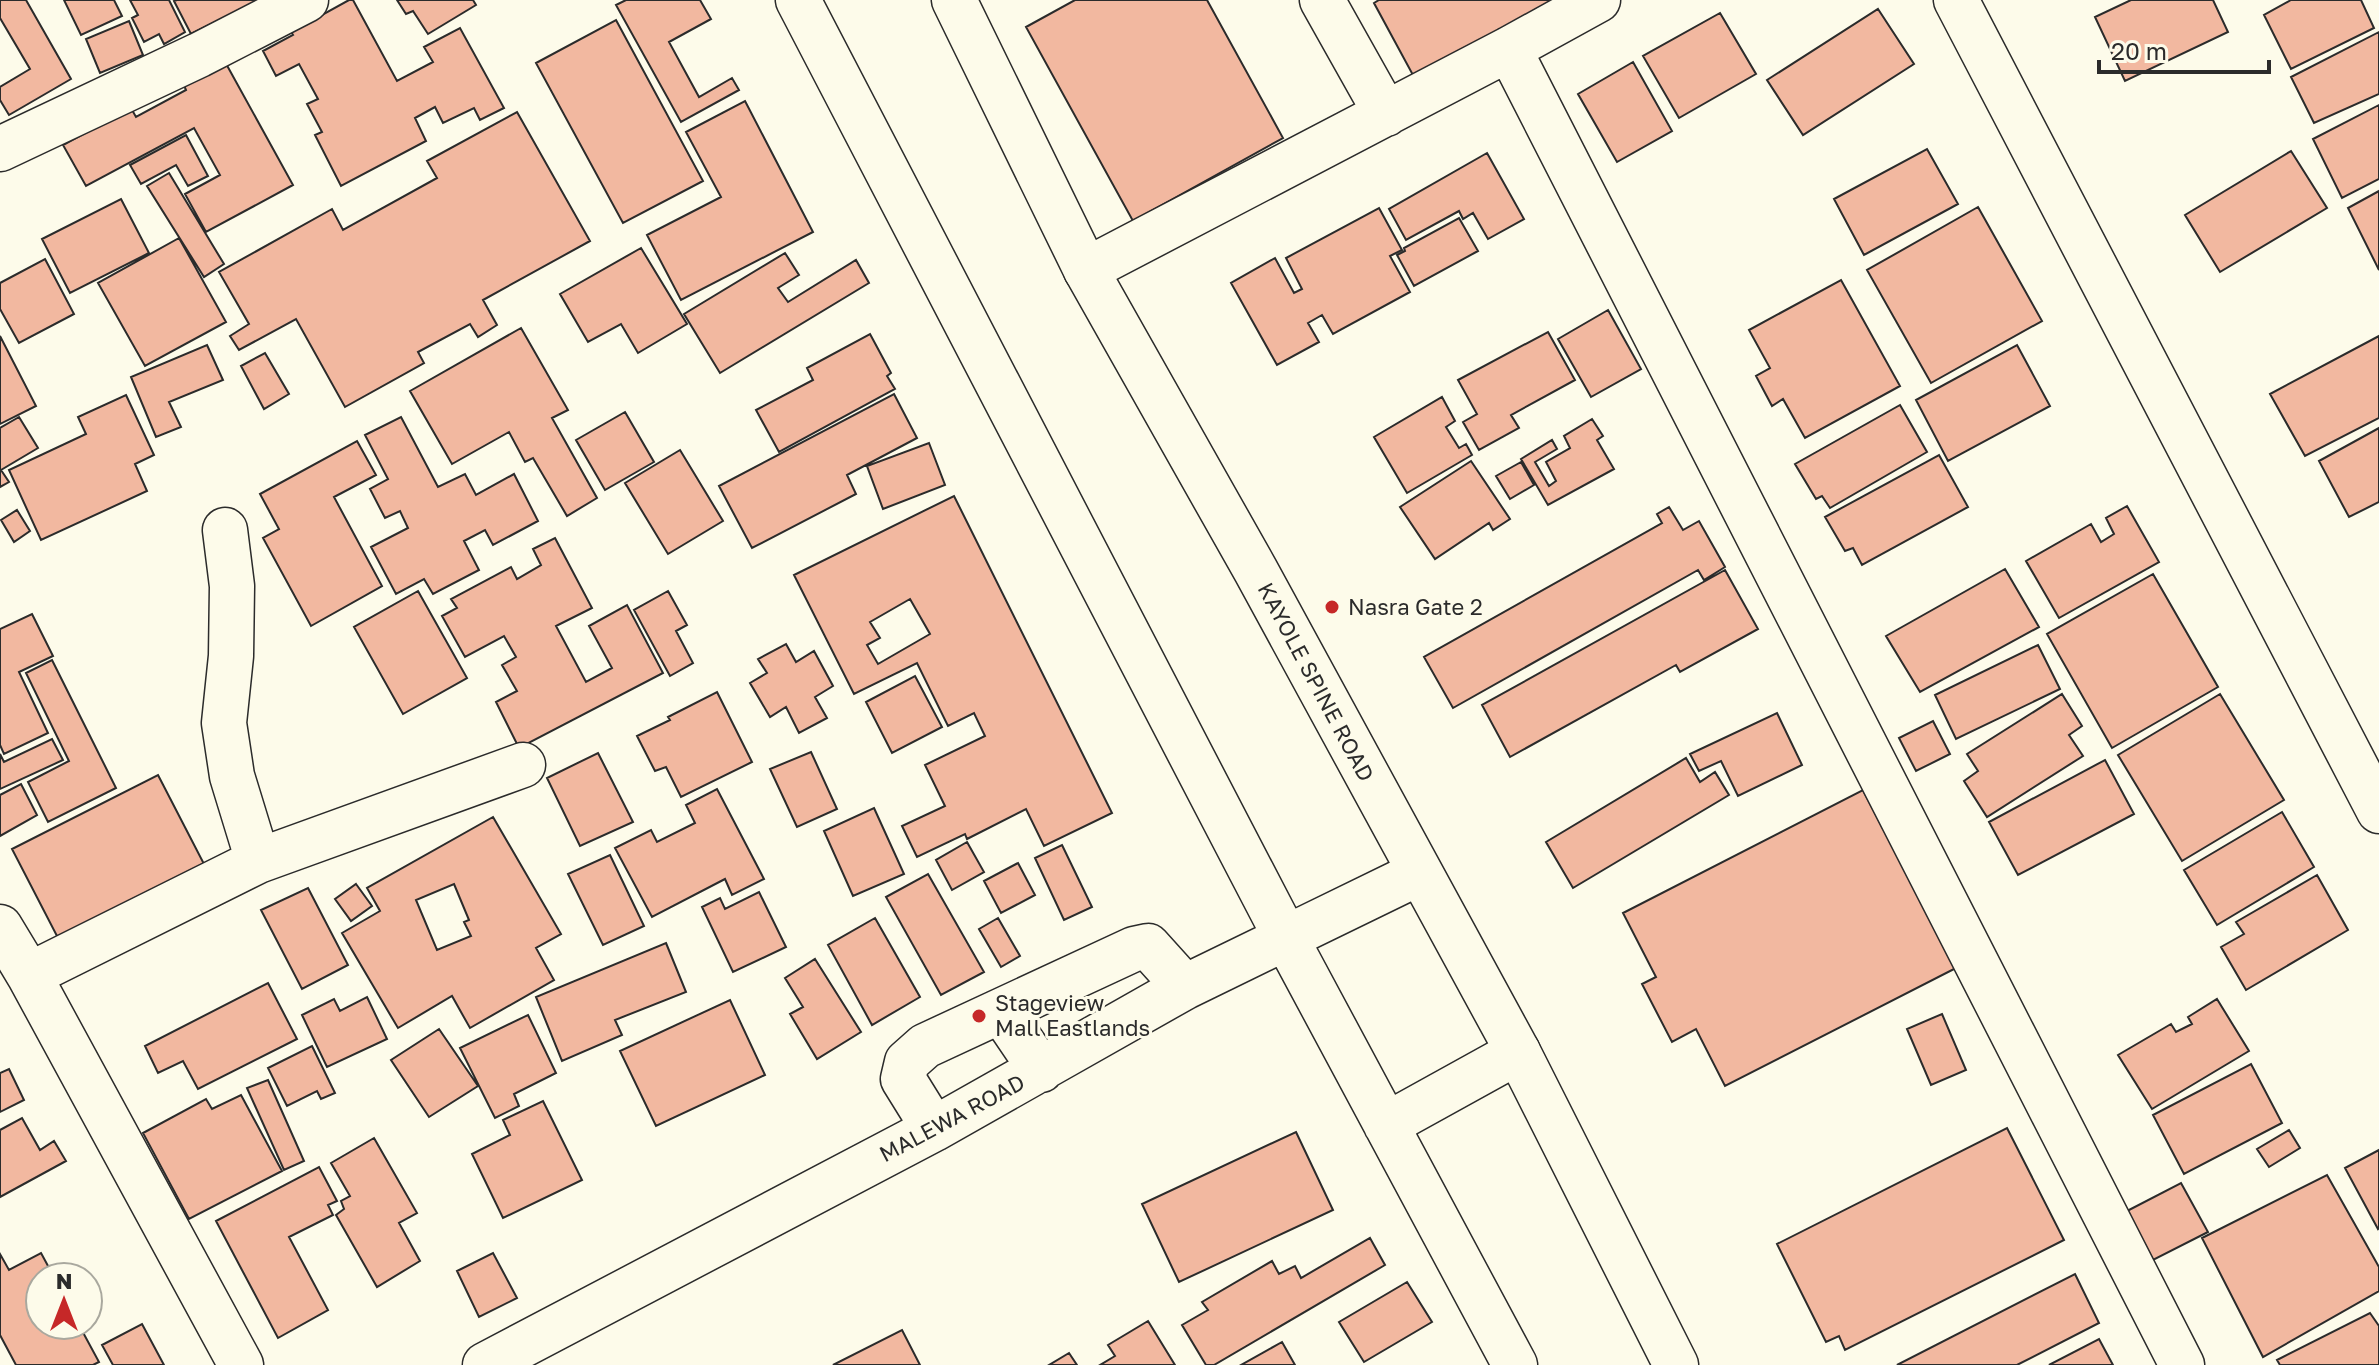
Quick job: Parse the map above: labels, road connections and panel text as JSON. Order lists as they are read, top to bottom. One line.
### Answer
{"streets":{"street":["KAYOLE SPINE ROAD","MALEWA ROAD"]},"crossings":[["KAYOLE SPINE ROAD","MALEWA ROAD"]],"places":["Nasra Gate 2","Stageview Mall Eastlands"],"scale_bar":"20 m","north":"top"}
